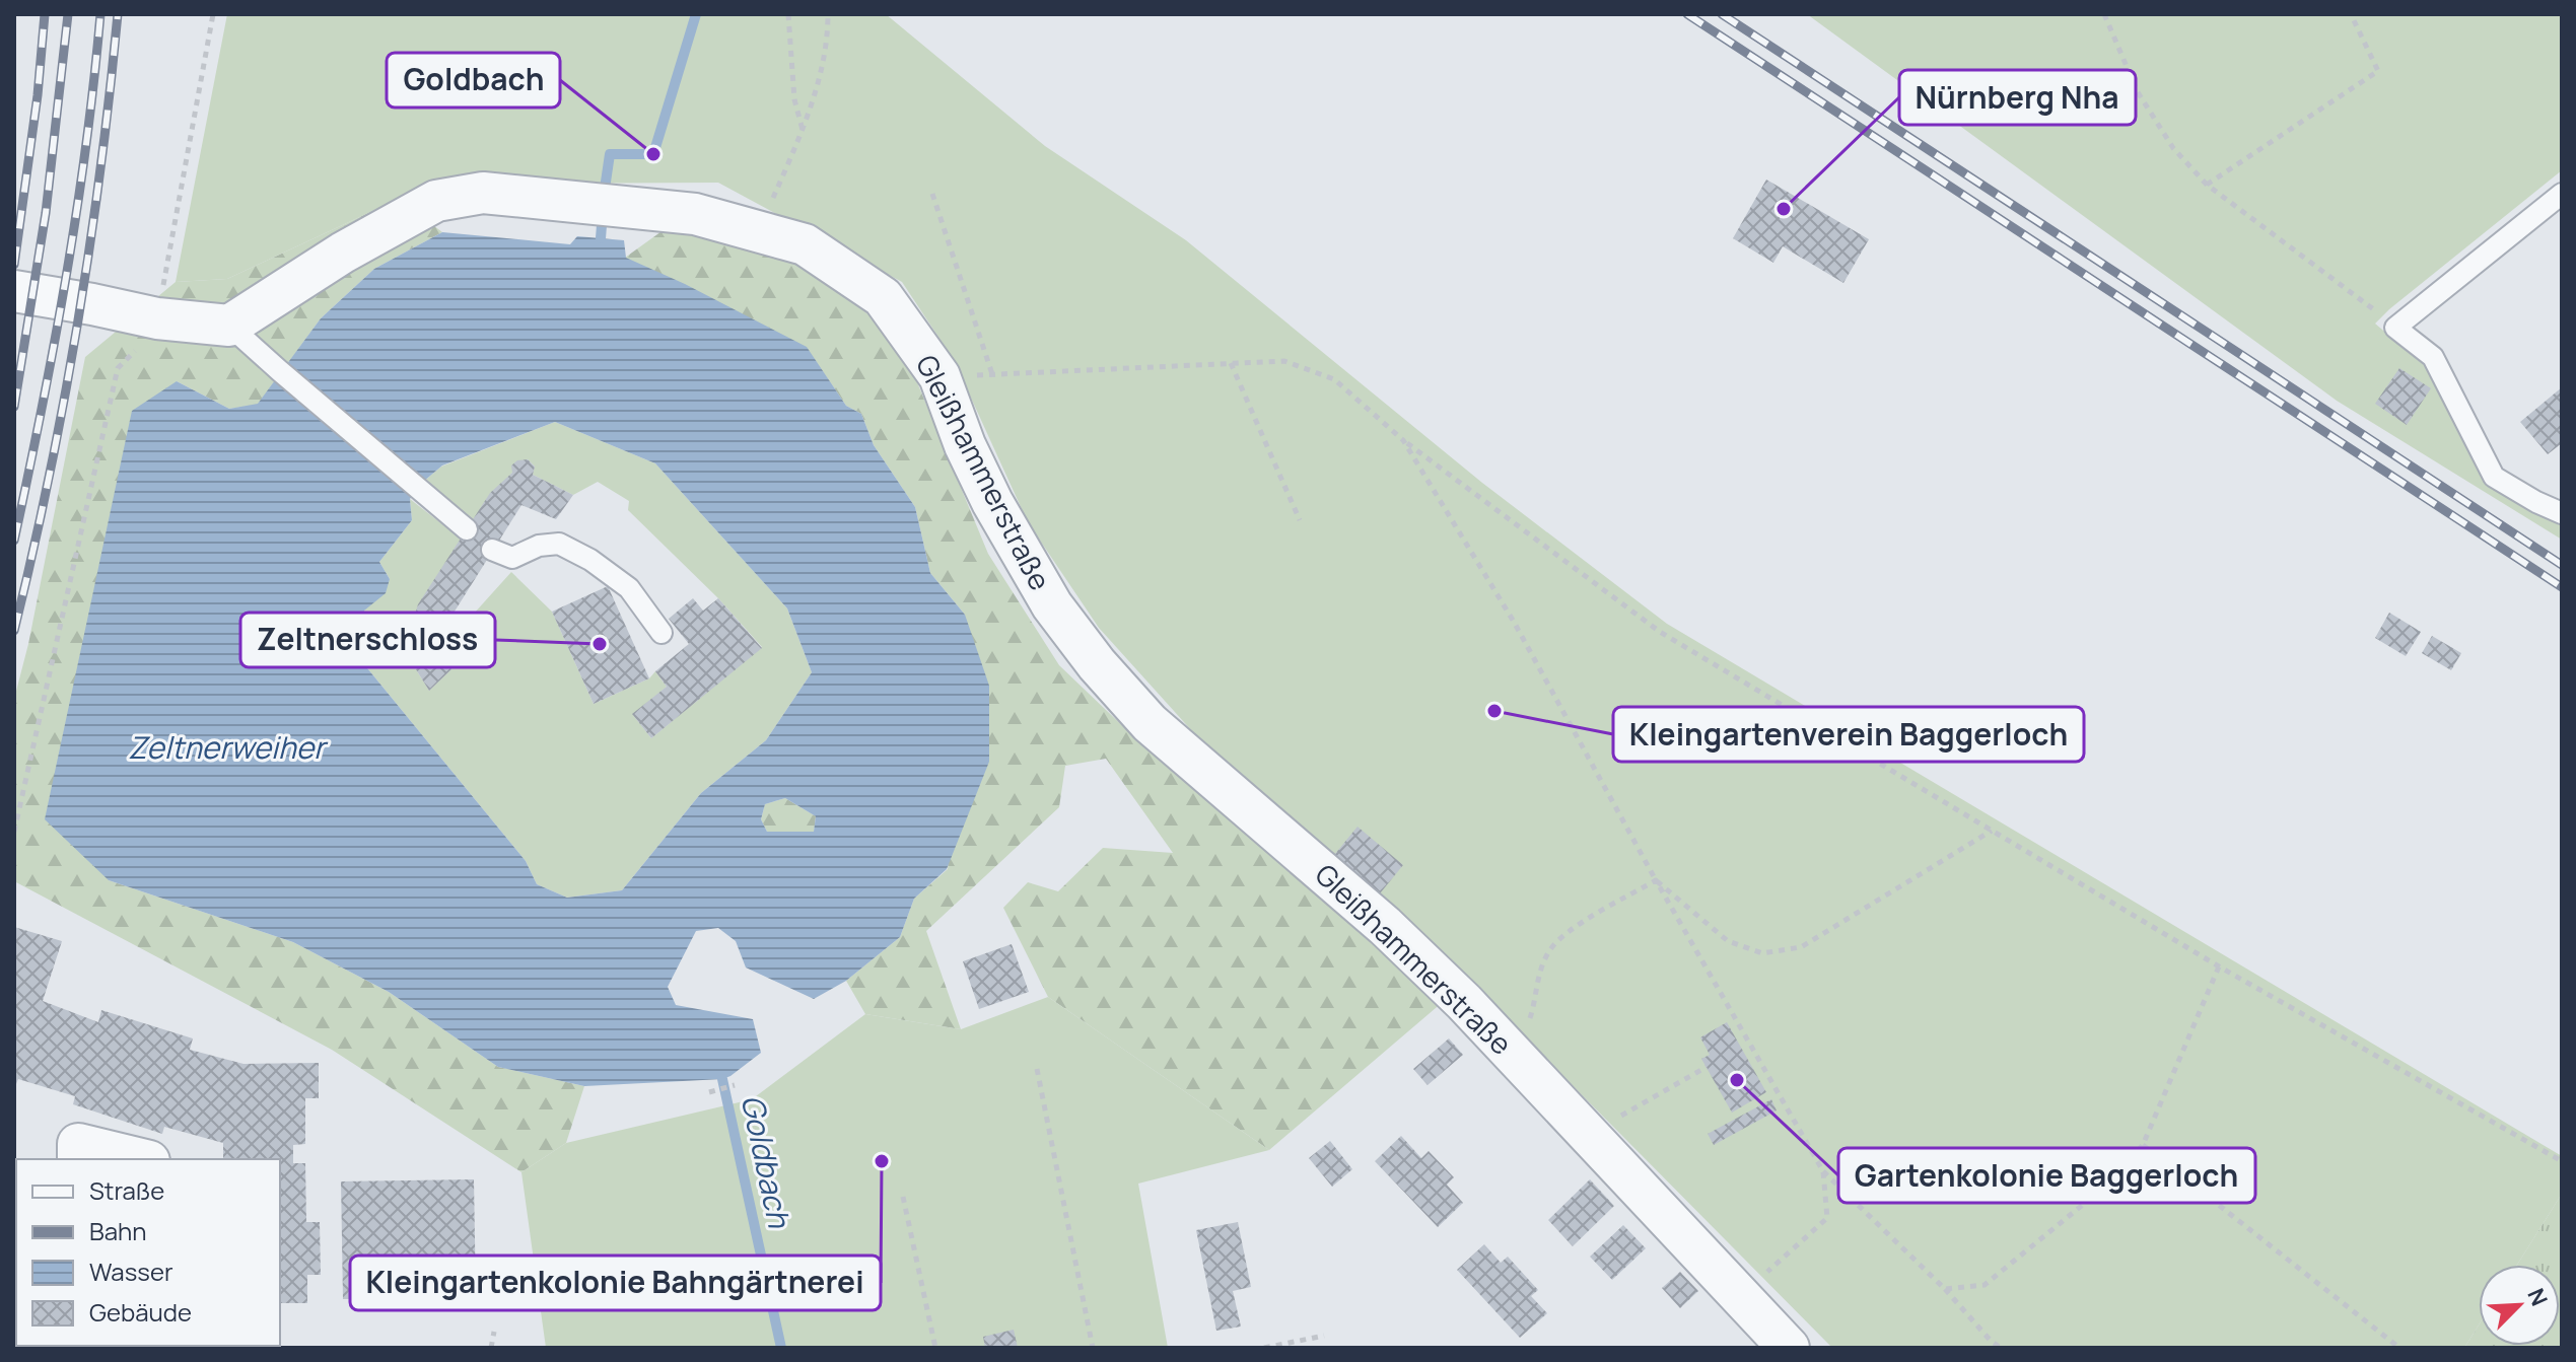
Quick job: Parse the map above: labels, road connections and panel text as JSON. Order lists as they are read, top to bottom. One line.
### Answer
{"streets":{"street":["Gleißhammerstraße"]},"water":["Zeltnerweiher","Goldbach"],"places":["Goldbach","Nürnberg Nha","Zeltnerschloss","Kleingartenverein Baggerloch","Gartenkolonie Baggerloch","Kleingartenkolonie Bahngärtnerei"],"legend":["Straße","Bahn","Wasser","Gebäude"],"north":"top right"}
